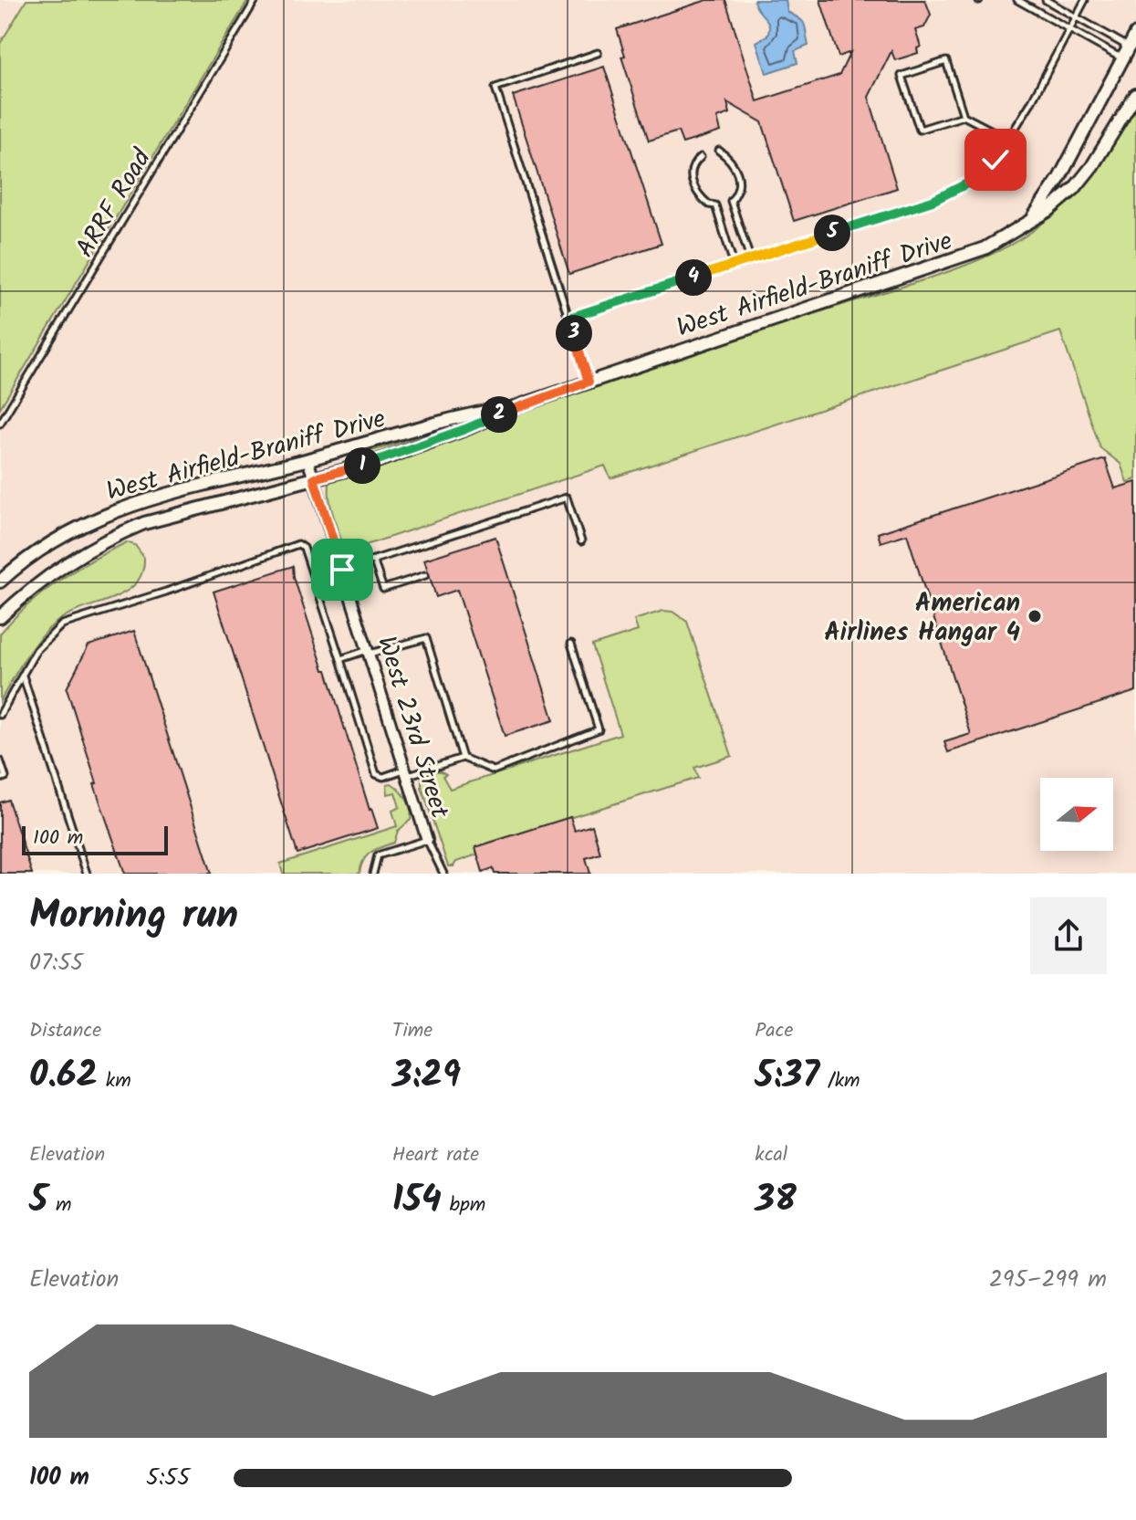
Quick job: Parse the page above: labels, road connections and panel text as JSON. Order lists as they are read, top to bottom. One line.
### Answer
{"streets":{"street":["West Airfield-Braniff Drive","West 23rd Street"],"lane":["ARRF Road"]},"crossings":[["West Airfield-Braniff Drive","West 23rd Street"]],"places":["American Airlines Hangar 4"],"scale_bar":"100 m","north":"right","page":{"pins":["5","4","3","2","1"],"scale":"100 m","heading":["Morning run","07:55"],"stats":[["Distance","0.62 km"],["Time","3:29"],["Pace","5:37 /km"],["Elevation","5 m"],["Heart rate","154 bpm"],["kcal","38"]],"chart":["Elevation","295–299 m"],"list":[{"name":"100 m","note":"5:55"}]}}
